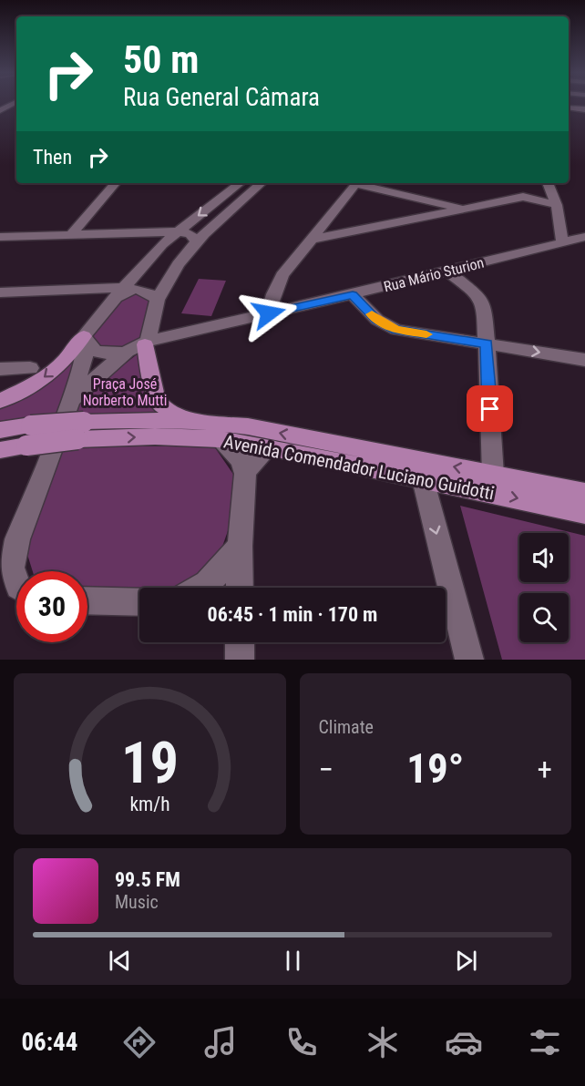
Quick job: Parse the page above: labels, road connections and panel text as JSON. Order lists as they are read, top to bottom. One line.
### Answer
{"streets":{"main road":["Avenida Comendador Luciano Guidotti"],"street":["Rua Mário Sturion"]},"parks":["Praça José Norberto Mutti"],"page":{"turn":["50 m","Rua General Câmara"],"then":"Then","limit":"30","trip":"06:45 · 1 min · 170 m","tile":"Climate","heat":["−","19°","+"],"song":["99.5 FM","Music"],"tabs":"06:44","gauge":["19","km/h"]}}
